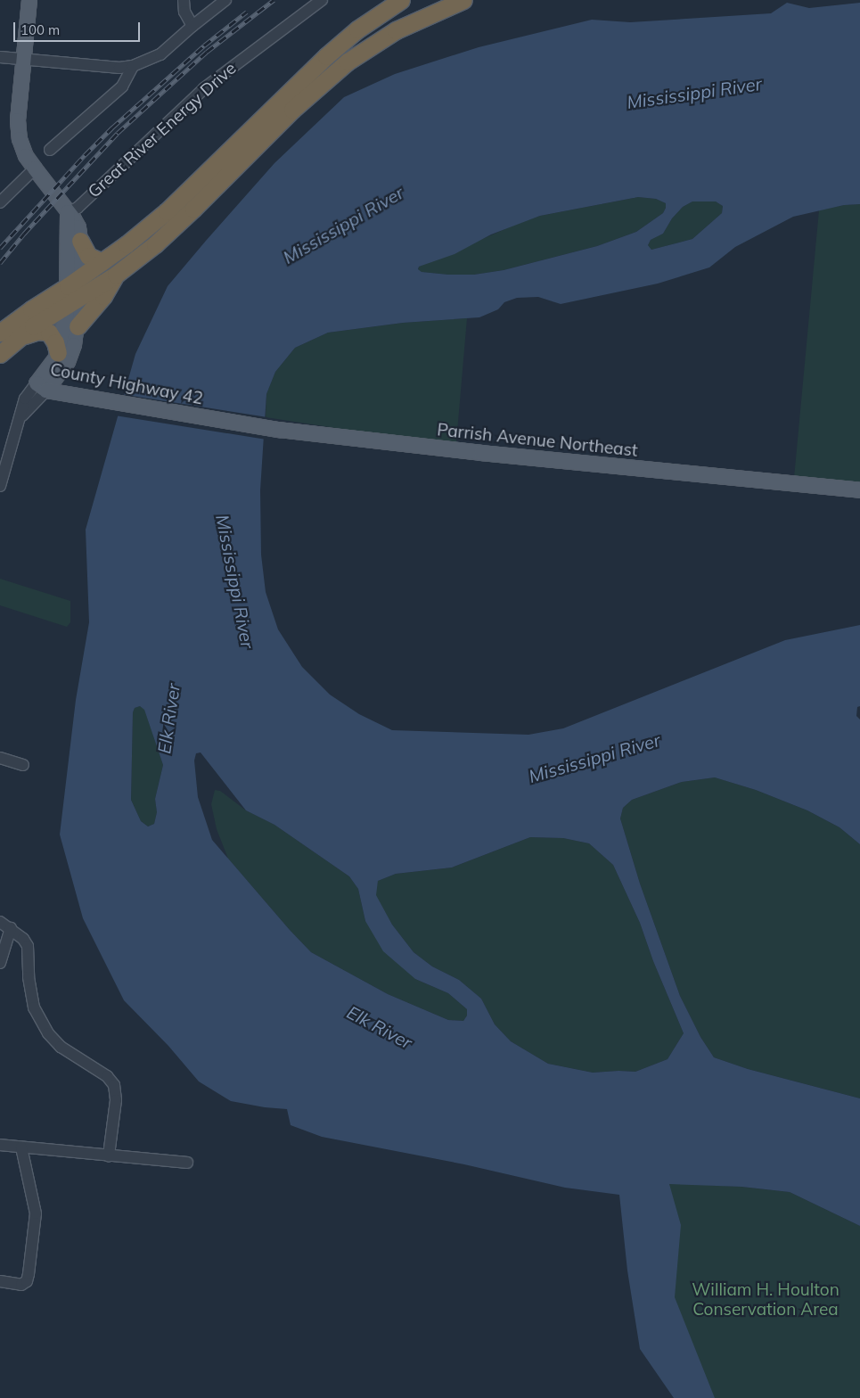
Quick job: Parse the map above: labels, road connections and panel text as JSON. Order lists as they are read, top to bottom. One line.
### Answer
{"streets":{"main road":["County Highway 42","Parrish Avenue Northeast"],"street":["Great River Energy Drive"]},"crossings":[["County Highway 42","Parrish Avenue Northeast"]],"water":["Mississippi River","Elk River"],"parks":["William H. Houlton Conservation Area"],"scale_bar":"100 m"}
